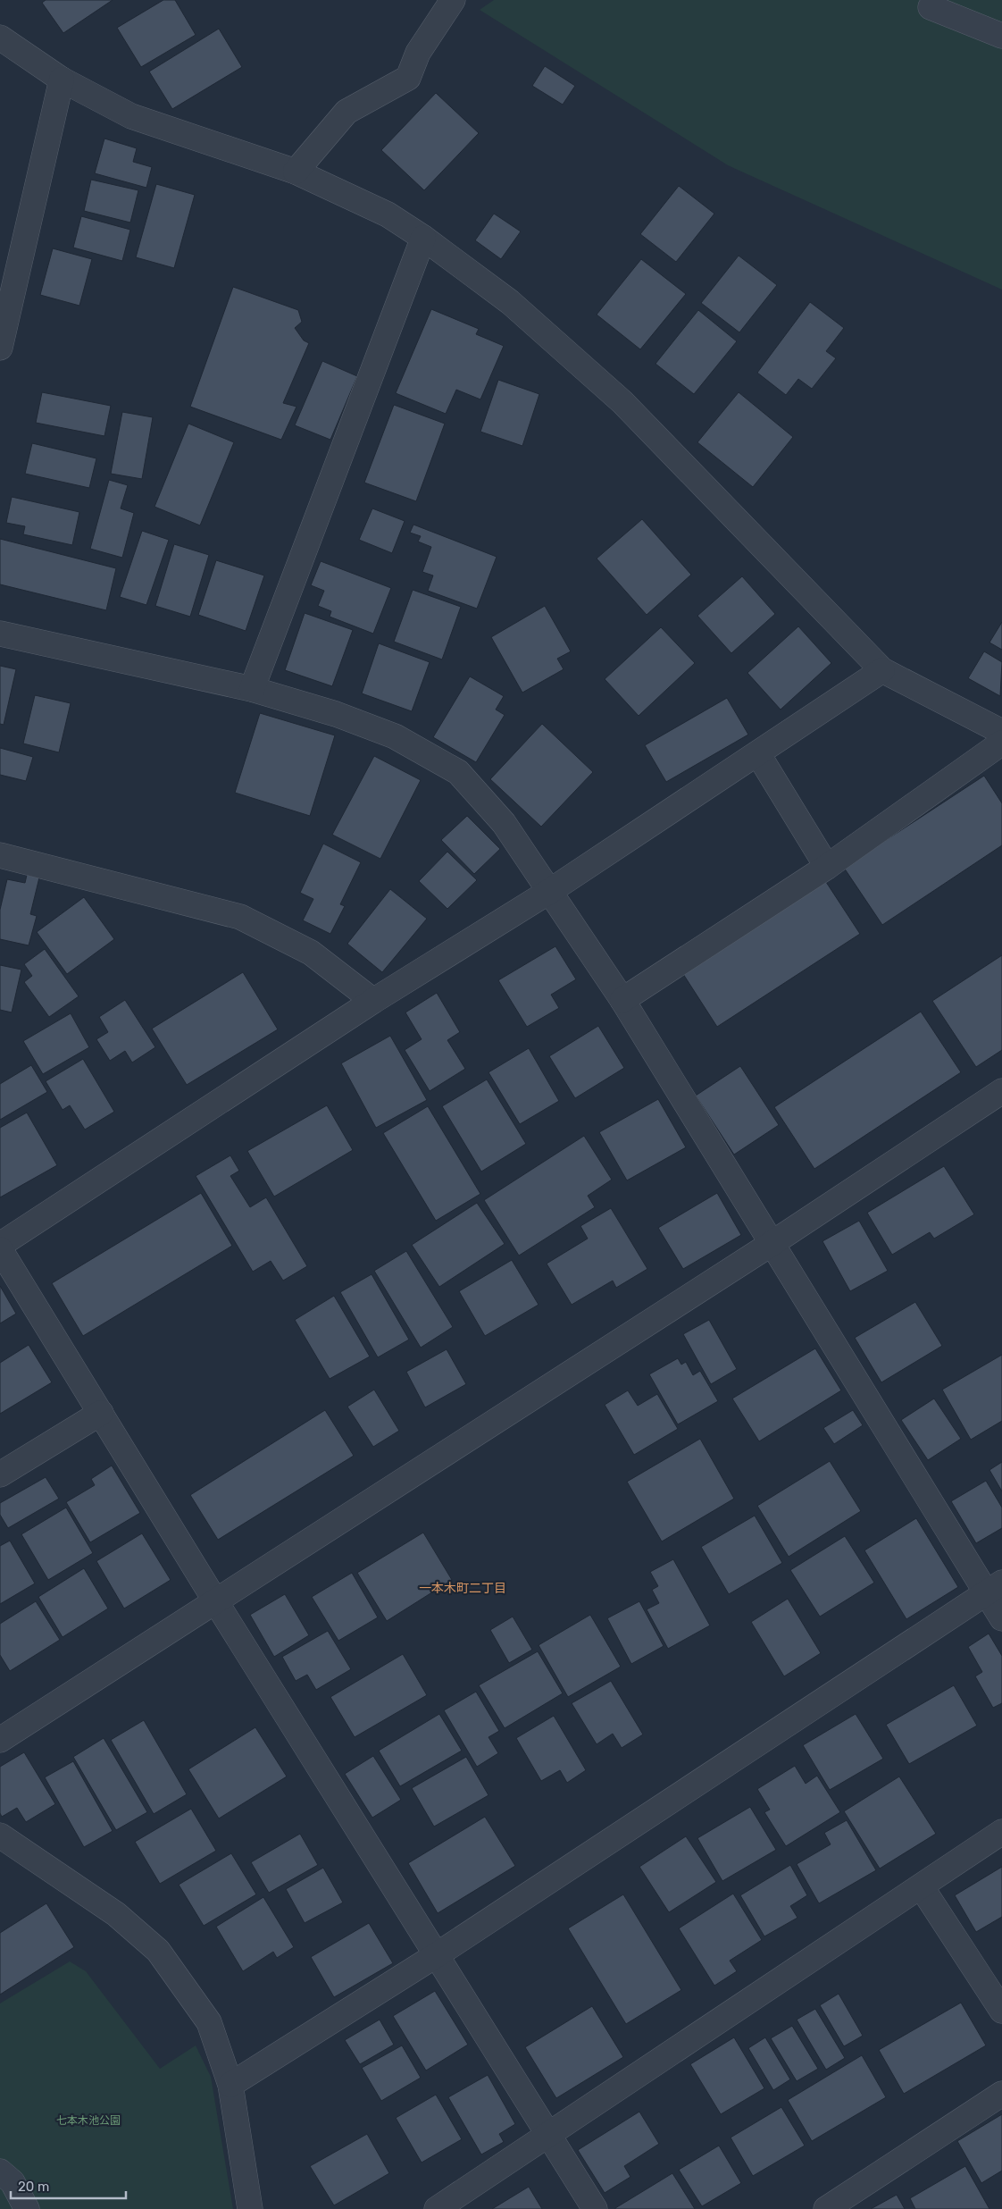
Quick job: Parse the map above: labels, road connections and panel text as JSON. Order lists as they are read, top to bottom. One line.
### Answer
{"districts":["一本木町二丁目"],"parks":["七本木池公園"],"scale_bar":"20 m"}
